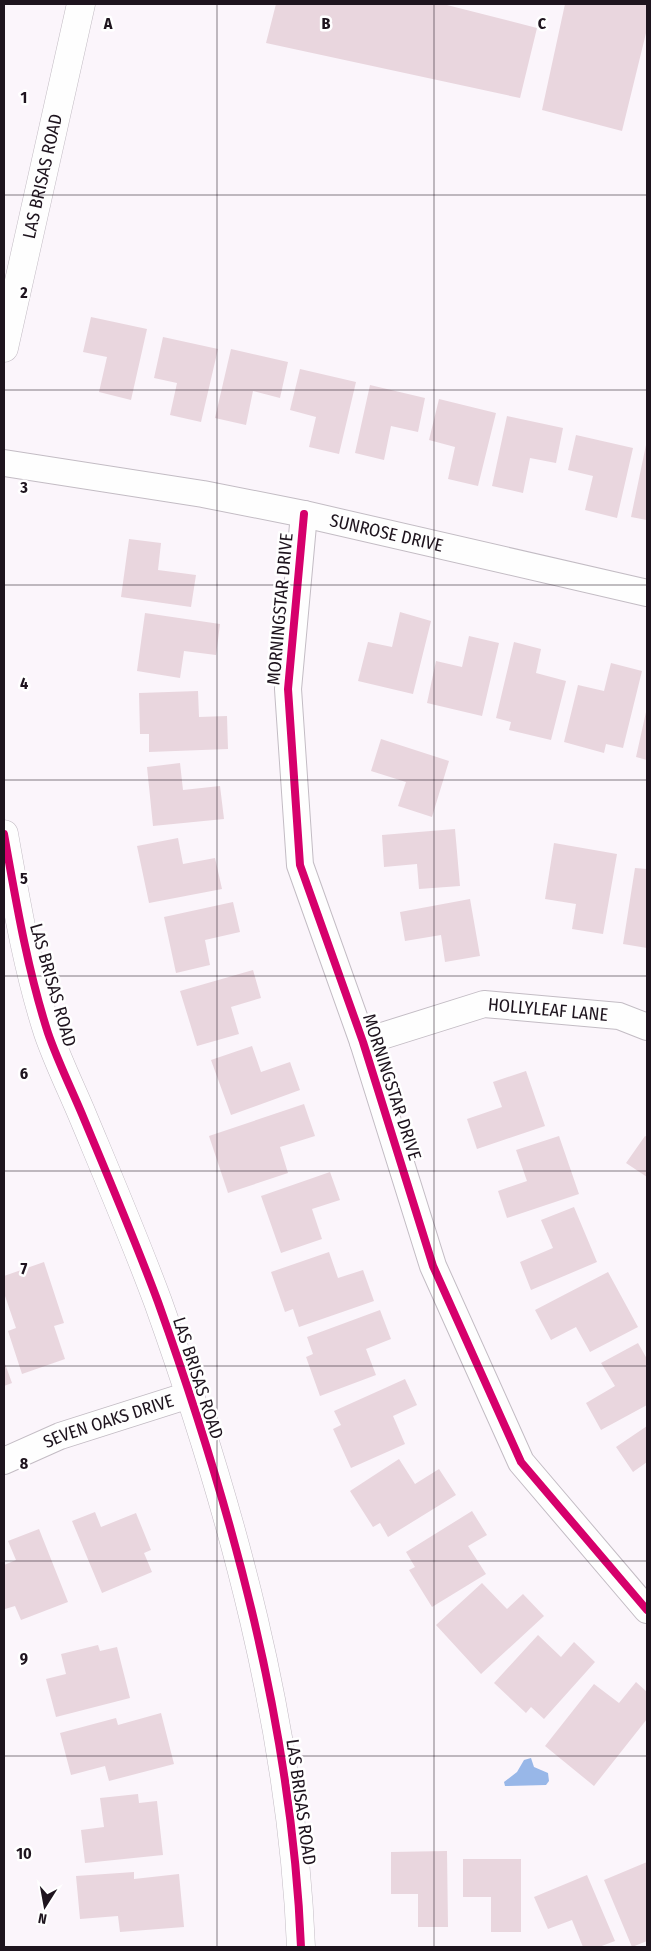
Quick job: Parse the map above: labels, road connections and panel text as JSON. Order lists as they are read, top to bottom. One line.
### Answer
{"streets":{"street":["LAS BRISAS ROAD","SUNROSE DRIVE","MORNINGSTAR DRIVE","HOLLYLEAF LANE","SEVEN OAKS DRIVE"]},"crossings":[["LAS BRISAS ROAD","SEVEN OAKS DRIVE"],["SUNROSE DRIVE","MORNINGSTAR DRIVE"],["MORNINGSTAR DRIVE","HOLLYLEAF LANE"]],"north":"bottom","grid":{"columns":["A","B","C"],"rows":["1","2","3","4","5","6","7","8","9","10"]}}
